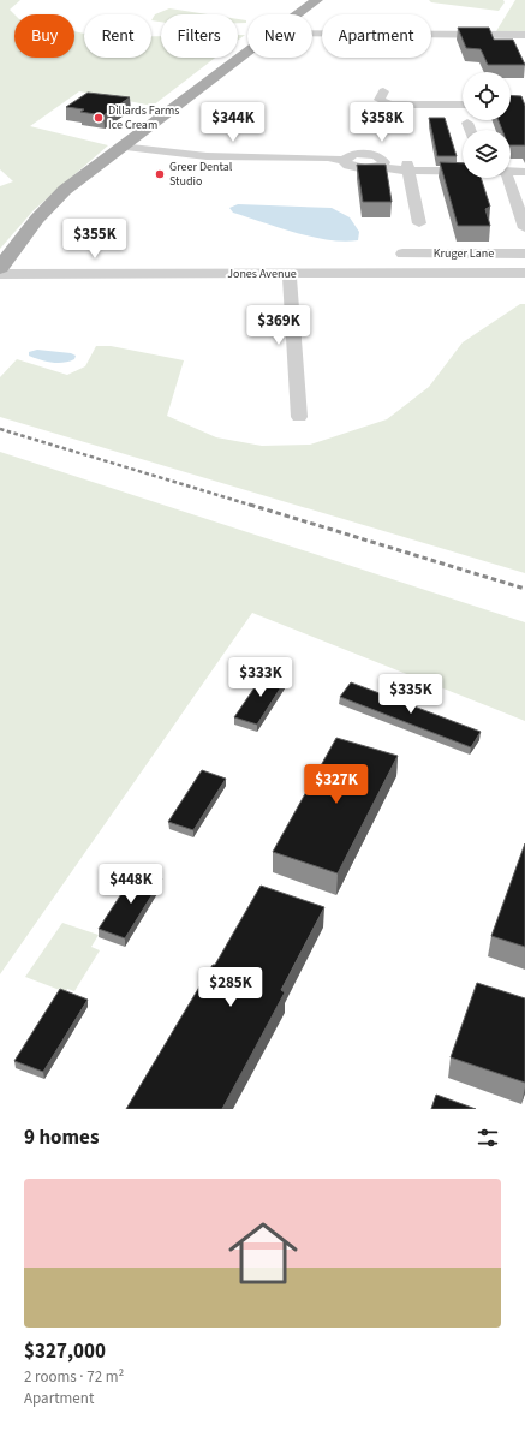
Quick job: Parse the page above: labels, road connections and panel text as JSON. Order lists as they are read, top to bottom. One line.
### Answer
{"streets":{"street":["Kruger Lane","Jones Avenue"]},"places":["Dillards Farms Ice Cream","Greer Dental Studio"],"page":{"chip":["Buy","Rent","Filters","New","Apartment"],"price":["$344K","$358K","$355K","$369K","$333K","$335K","$327K","$448K","$285K"],"heading":"9 homes","list":[{"name":"$327,000","note":"2 rooms · 72 m² · Apartment"}]}}
